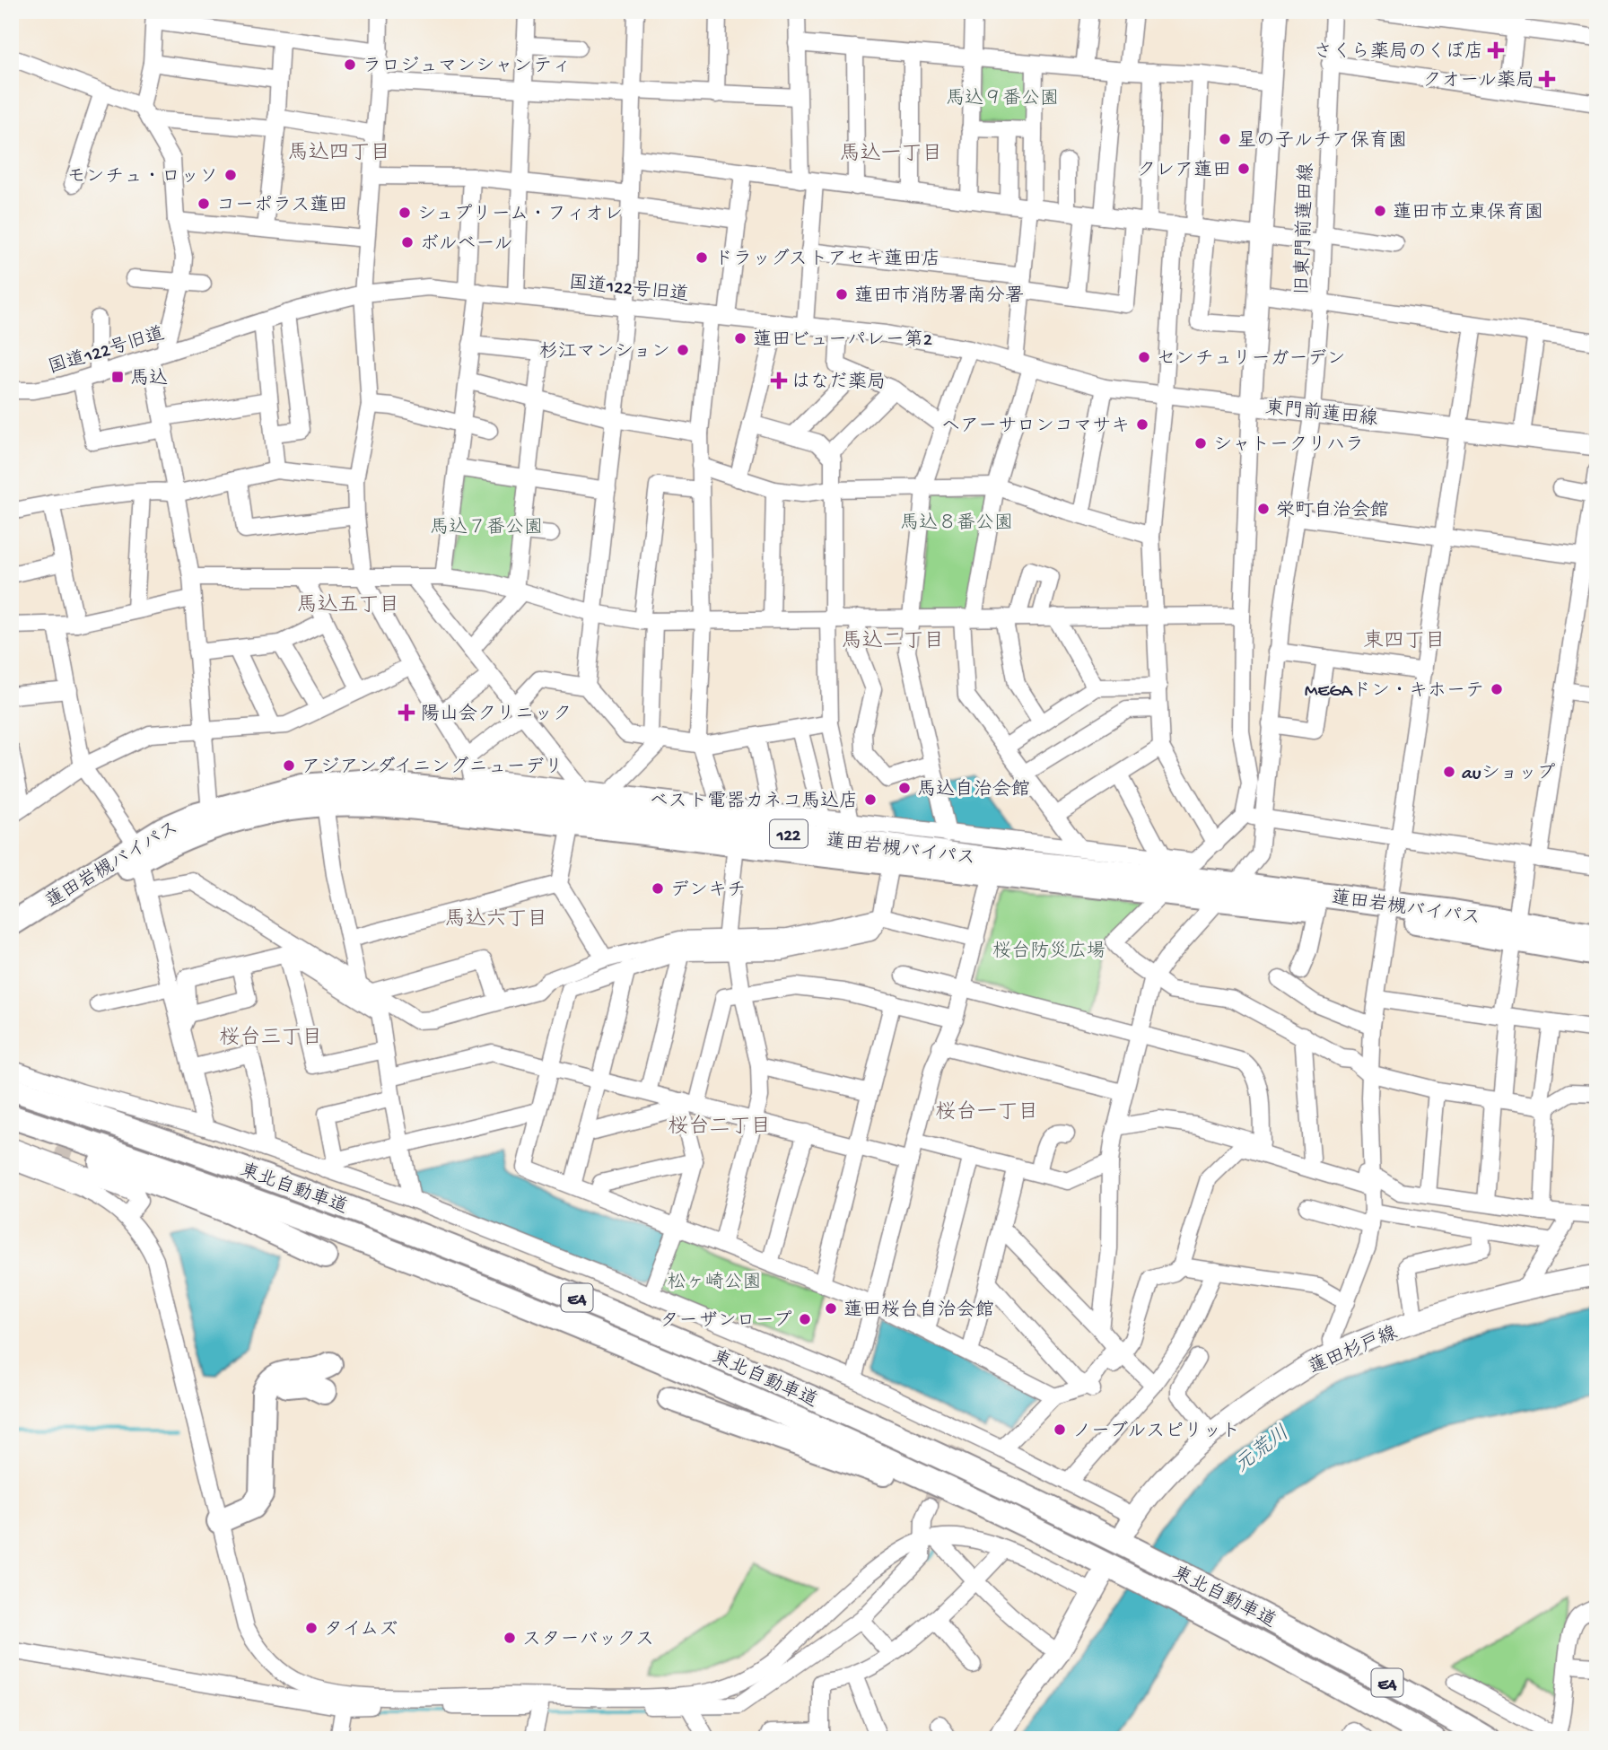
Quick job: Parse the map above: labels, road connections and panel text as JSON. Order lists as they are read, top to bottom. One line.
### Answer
{"streets":{"highway":["122","蓮田岩槻バイパス","東北自動車道","E4"],"main road":["東門前蓮田線","蓮田杉戸線"],"street":["旧東門前蓮田線","国道122号旧道"]},"crossings":[["旧東門前蓮田線","東門前蓮田線"],["旧東門前蓮田線","蓮田岩槻バイパス"],["国道122号旧道","東門前蓮田線"],["東北自動車道","蓮田杉戸線"]],"districts":["馬込四丁目","馬込一丁目","馬込五丁目","馬込二丁目","東四丁目","馬込六丁目","桜台三丁目","桜台一丁目","桜台二丁目"],"water":["元荒川"],"parks":["馬込９番公園","馬込８番公園","馬込７番公園","桜台防災広場","松ヶ崎公園"],"places":{"health":["さくら薬局のくぼ店","クオール薬局","はなだ薬局","陽山会クリニック"],"other":["ラロジュマンシャンティ","星の子ルチア保育園","クレア蓮田","モンチュ・ロッソ","コーポラス蓮田","蓮田市立東保育園","シュプリーム・フィオレ","ボルベール","ドラッグストアセキ蓮田店","蓮田市消防署南分署","蓮田ビューパレー第2","杉江マンション","センチュリーガーデン","ヘアーサロンコマサキ","シャトークリハラ","栄町自治会館","MEGAドン・キホーテ","アジアンダイニングニューデリ","auショップ","馬込自治会館","ベスト電器カネコ馬込店","デンキチ","蓮田桜台自治会館","ターザンロープ","ノーブルスピリット","タイムズ","スターバックス"],"transit":["馬込"]}}
